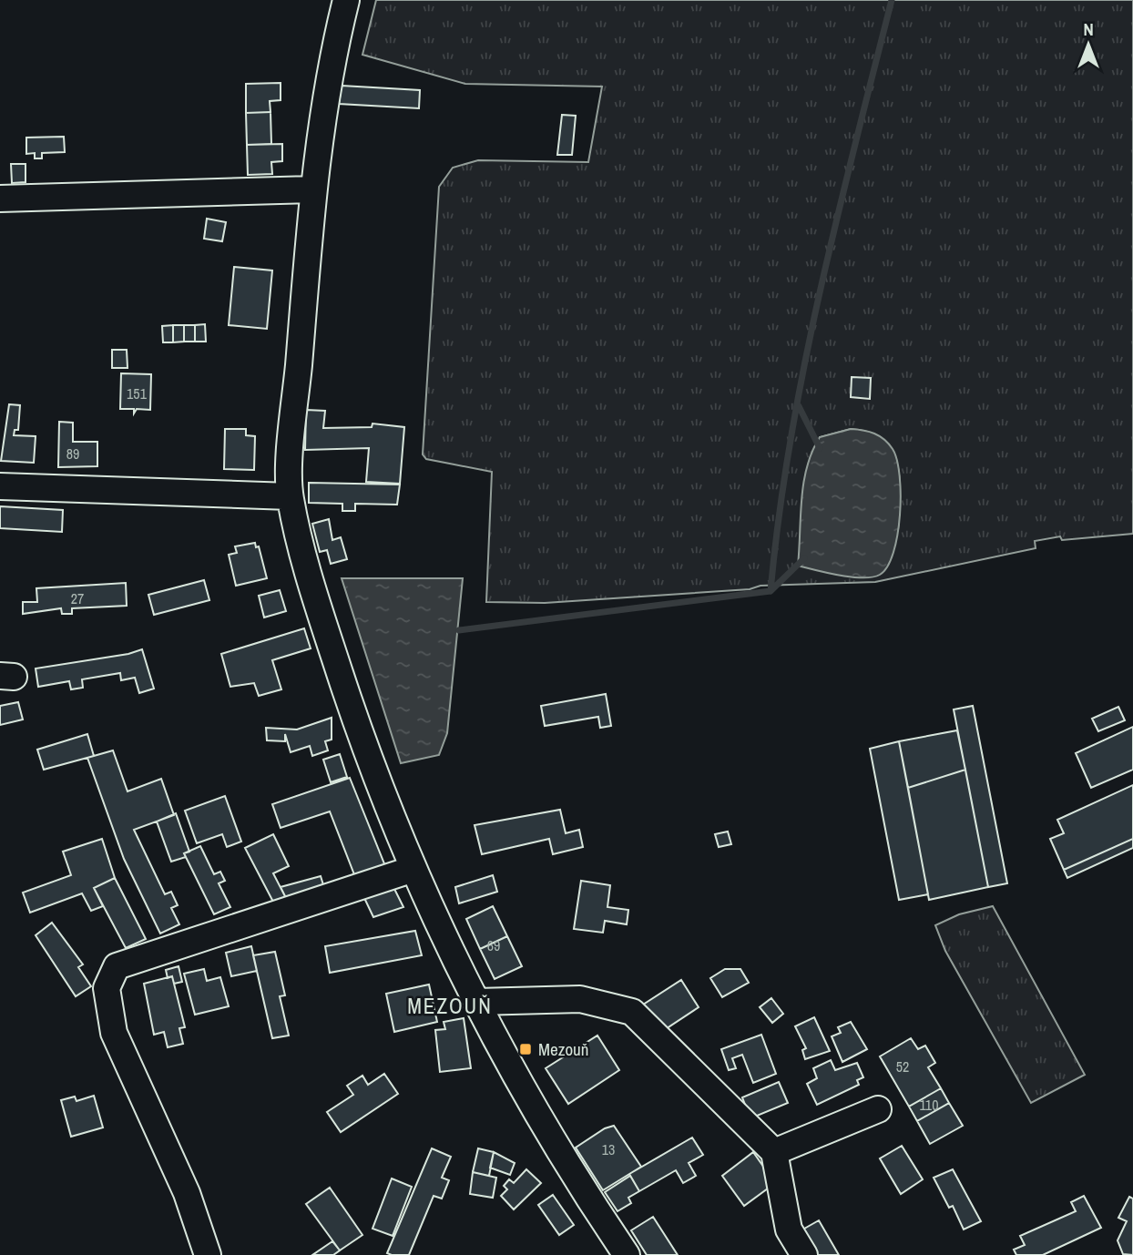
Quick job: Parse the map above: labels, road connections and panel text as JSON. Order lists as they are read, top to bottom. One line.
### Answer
{"districts":["MEZOUŇ"],"places":{"transit":["Mezouň"]},"house_numbers":["151","89","27","69","52","110","13"],"north":"top"}
